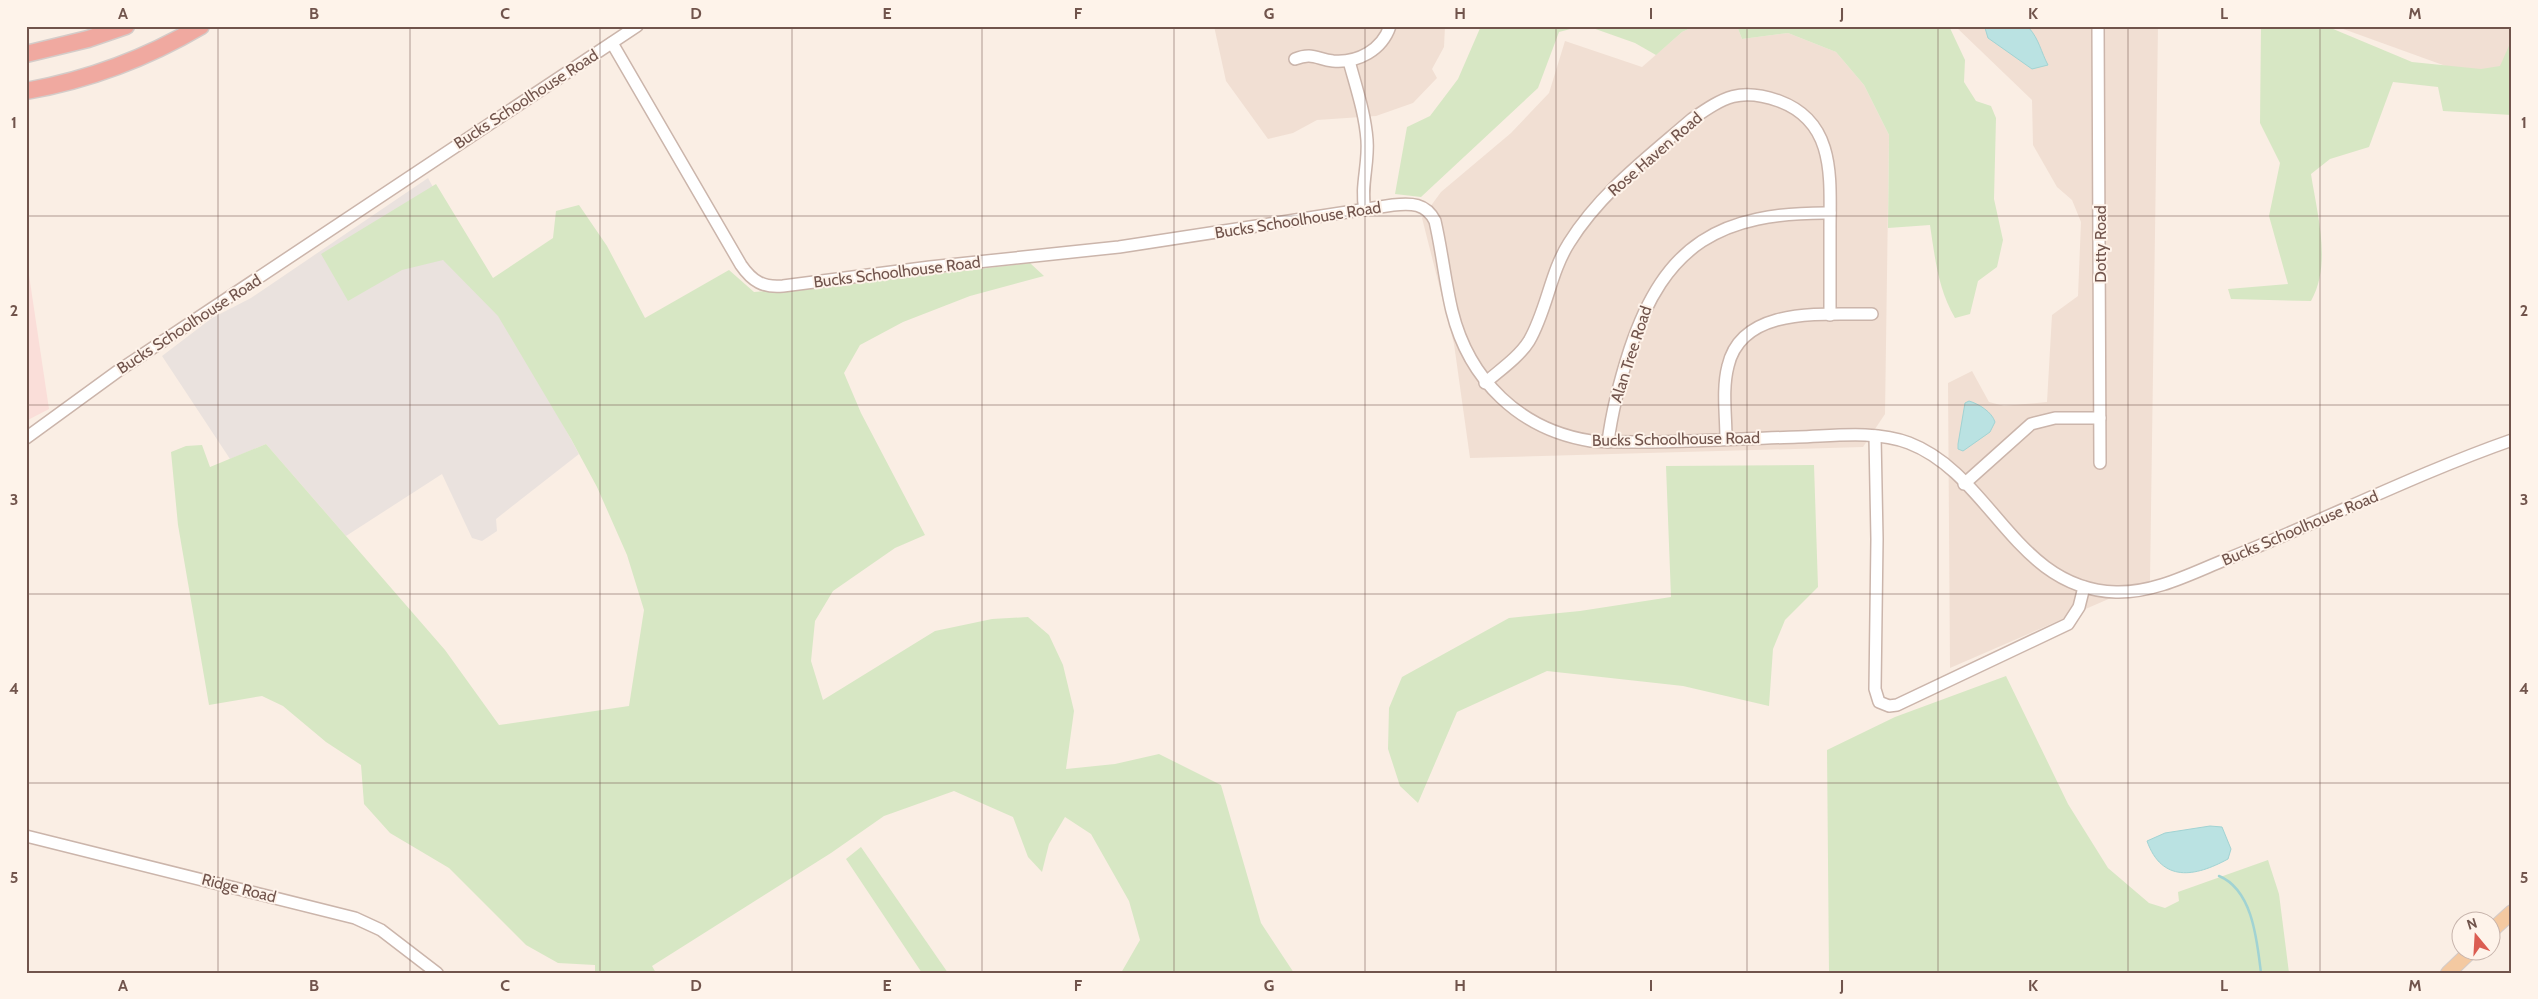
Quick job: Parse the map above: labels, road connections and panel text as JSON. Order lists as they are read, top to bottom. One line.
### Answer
{"streets":{"street":["Bucks Schoolhouse Road","Rose Haven Road","Dotty Road","Alan Tree Road","Ridge Road"]},"crossings":[["Bucks Schoolhouse Road","Rose Haven Road"],["Bucks Schoolhouse Road","Alan Tree Road"],["Rose Haven Road","Alan Tree Road"]],"north":"top","grid":{"columns":["A","B","C","D","E","F","G","H","I","J","K","L","M"],"rows":["1","2","3","4","5"]}}
